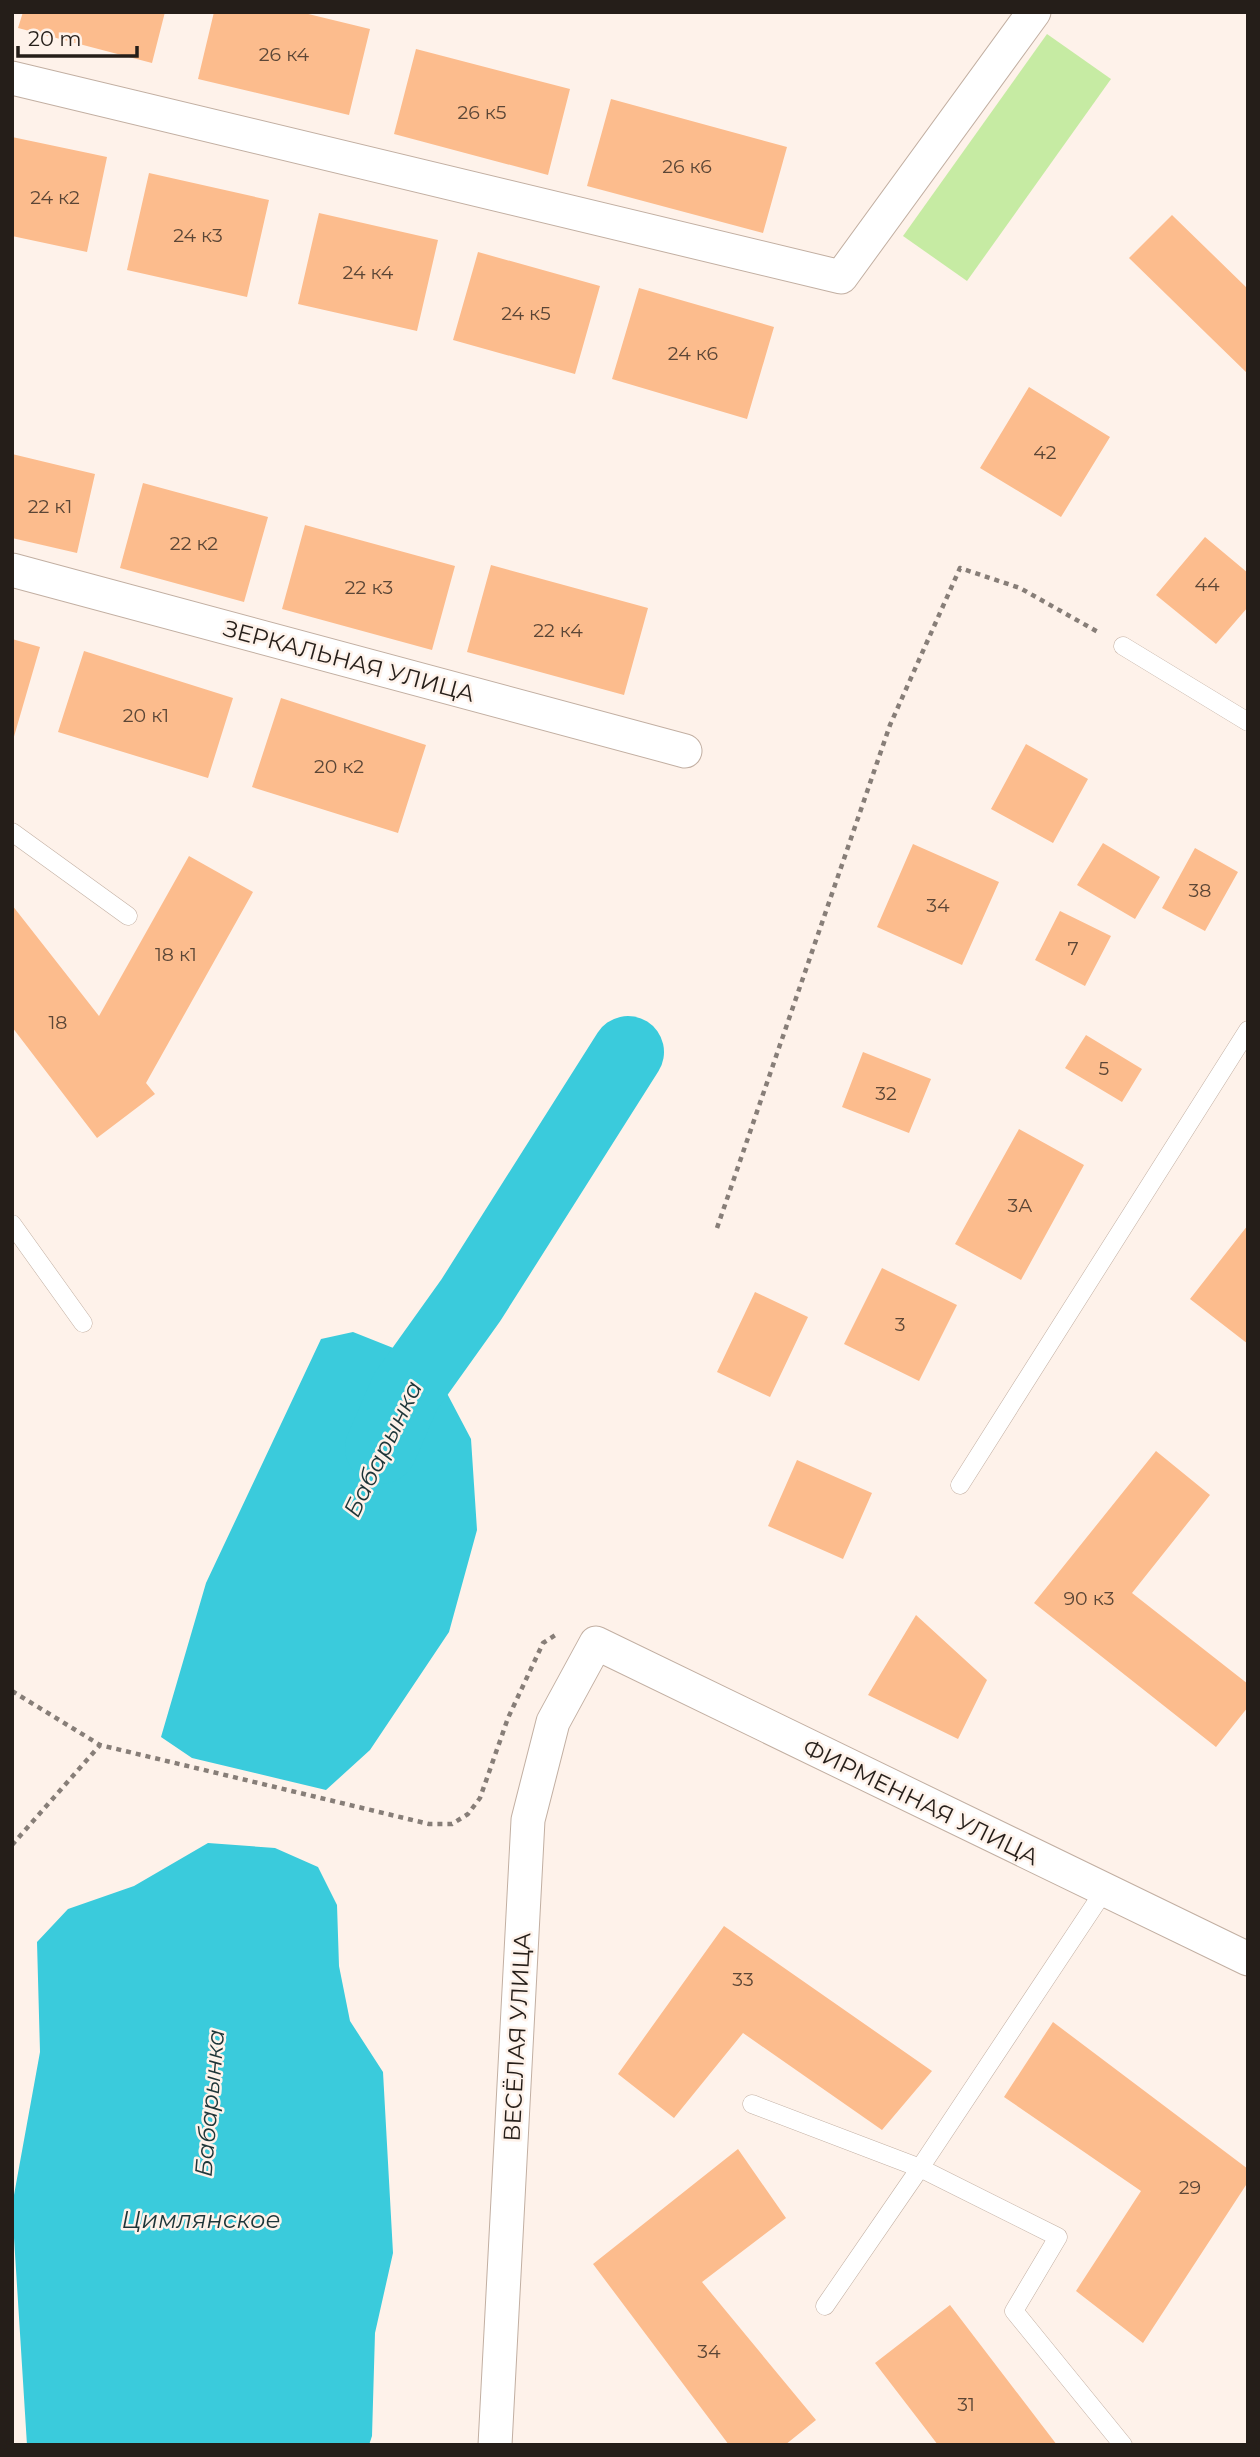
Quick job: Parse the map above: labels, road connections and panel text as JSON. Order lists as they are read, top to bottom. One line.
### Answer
{"streets":{"street":["ЗЕРКАЛЬНАЯ УЛИЦА","ФИРМЕННАЯ УЛИЦА","ВЕСЁЛАЯ УЛИЦА"]},"crossings":[["ФИРМЕННАЯ УЛИЦА","ВЕСЁЛАЯ УЛИЦА"]],"water":["Бабарынка","Цимлянское"],"house_numbers":["26 к4","26 к5","26 к6","24 к2","24 к3","24 к4","24 к5","24 к6","42","22 к1","22 к2","44","22 к3","22 к4","20 к1","20 к2","38","34","7","18 к1","18","5","32","3А","3","90 к3","33","29","34","31"],"scale_bar":"20 m"}
